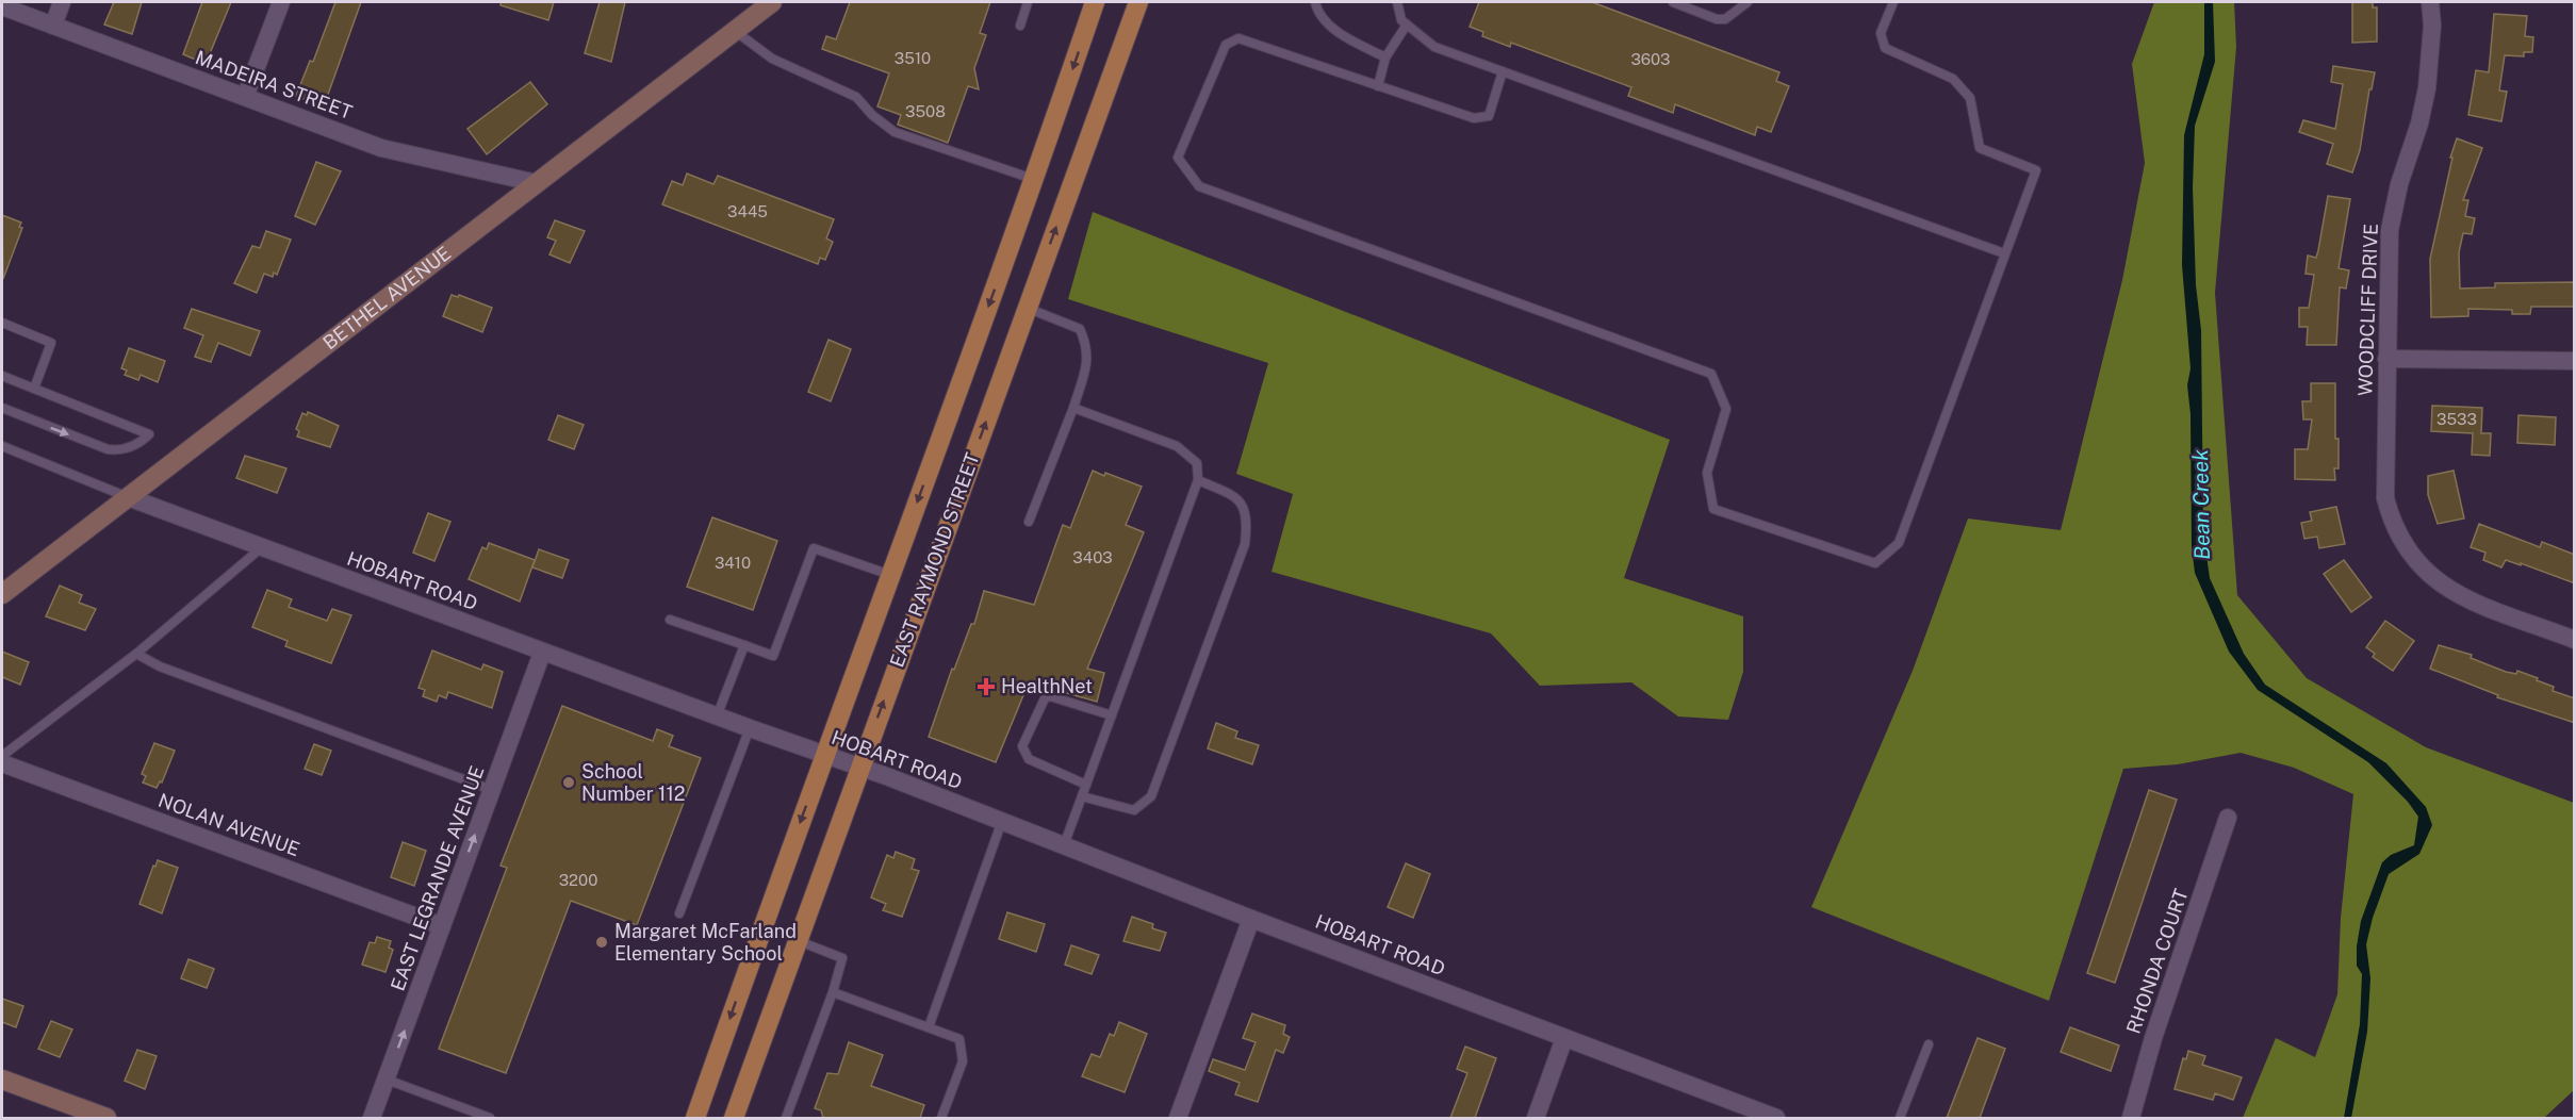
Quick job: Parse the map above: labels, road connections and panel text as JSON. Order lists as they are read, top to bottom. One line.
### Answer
{"streets":{"main road":["EAST RAYMOND STREET"],"street":["MADEIRA STREET","BETHEL AVENUE","WOODCLIFF DRIVE","HOBART ROAD","NOLAN AVENUE","EAST LEGRANDE AVENUE","RHONDA COURT"]},"crossings":[["MADEIRA STREET","BETHEL AVENUE"],["BETHEL AVENUE","HOBART ROAD"],["EAST RAYMOND STREET","HOBART ROAD"],["HOBART ROAD","EAST LEGRANDE AVENUE"],["NOLAN AVENUE","EAST LEGRANDE AVENUE"]],"one_way":["EAST LEGRANDE AVENUE"],"water":["Bean Creek"],"places":{"health":["HealthNet"],"other":["School Number 112","Margaret McFarland Elementary School"]},"house_numbers":["3510","3603","3508","3445","3533","3403","3410","3200"]}
